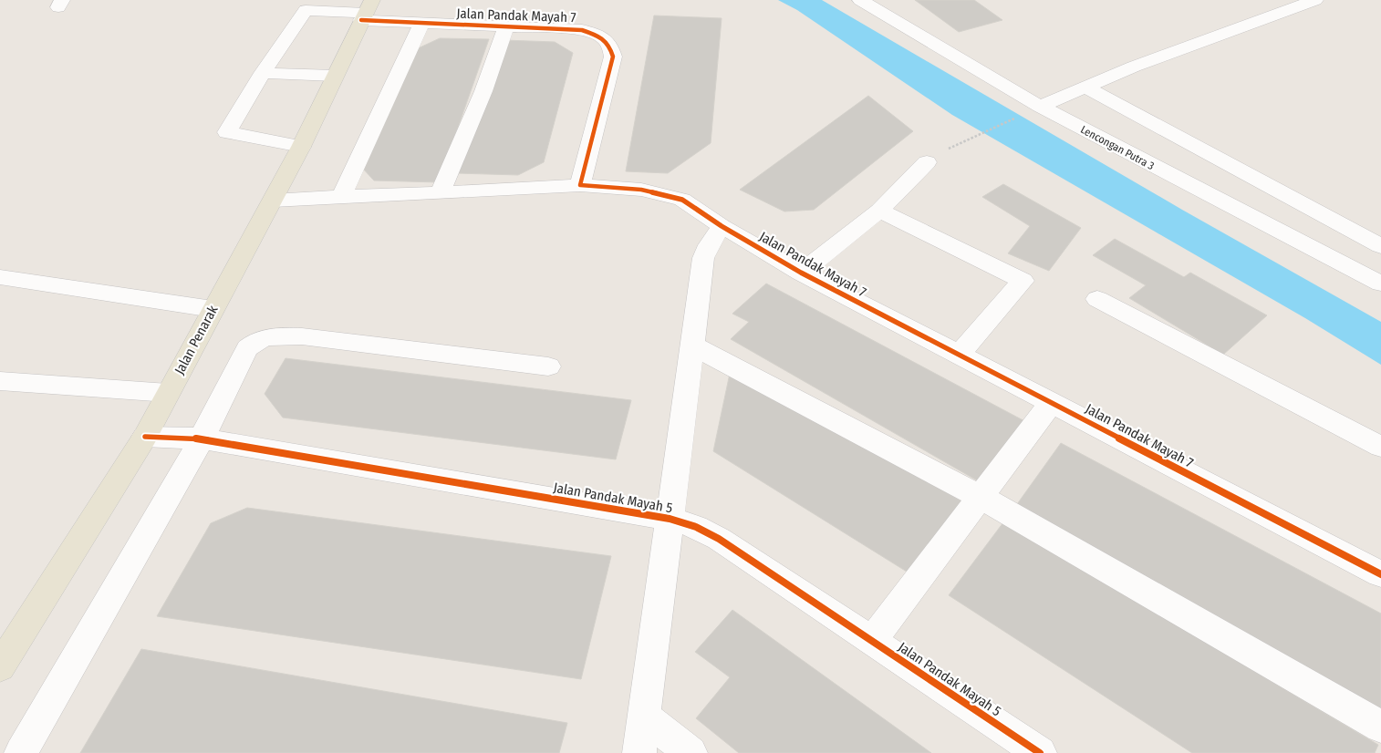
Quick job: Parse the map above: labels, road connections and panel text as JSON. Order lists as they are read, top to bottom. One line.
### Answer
{"streets":{"main road":["Jalan Penarak"],"street":["Jalan Pandak Mayah 7","Lencongan Putra 3","Jalan Pandak Mayah 5"]},"crossings":[["Jalan Pandak Mayah 7","Jalan Penarak"],["Jalan Penarak","Jalan Pandak Mayah 5"]]}
